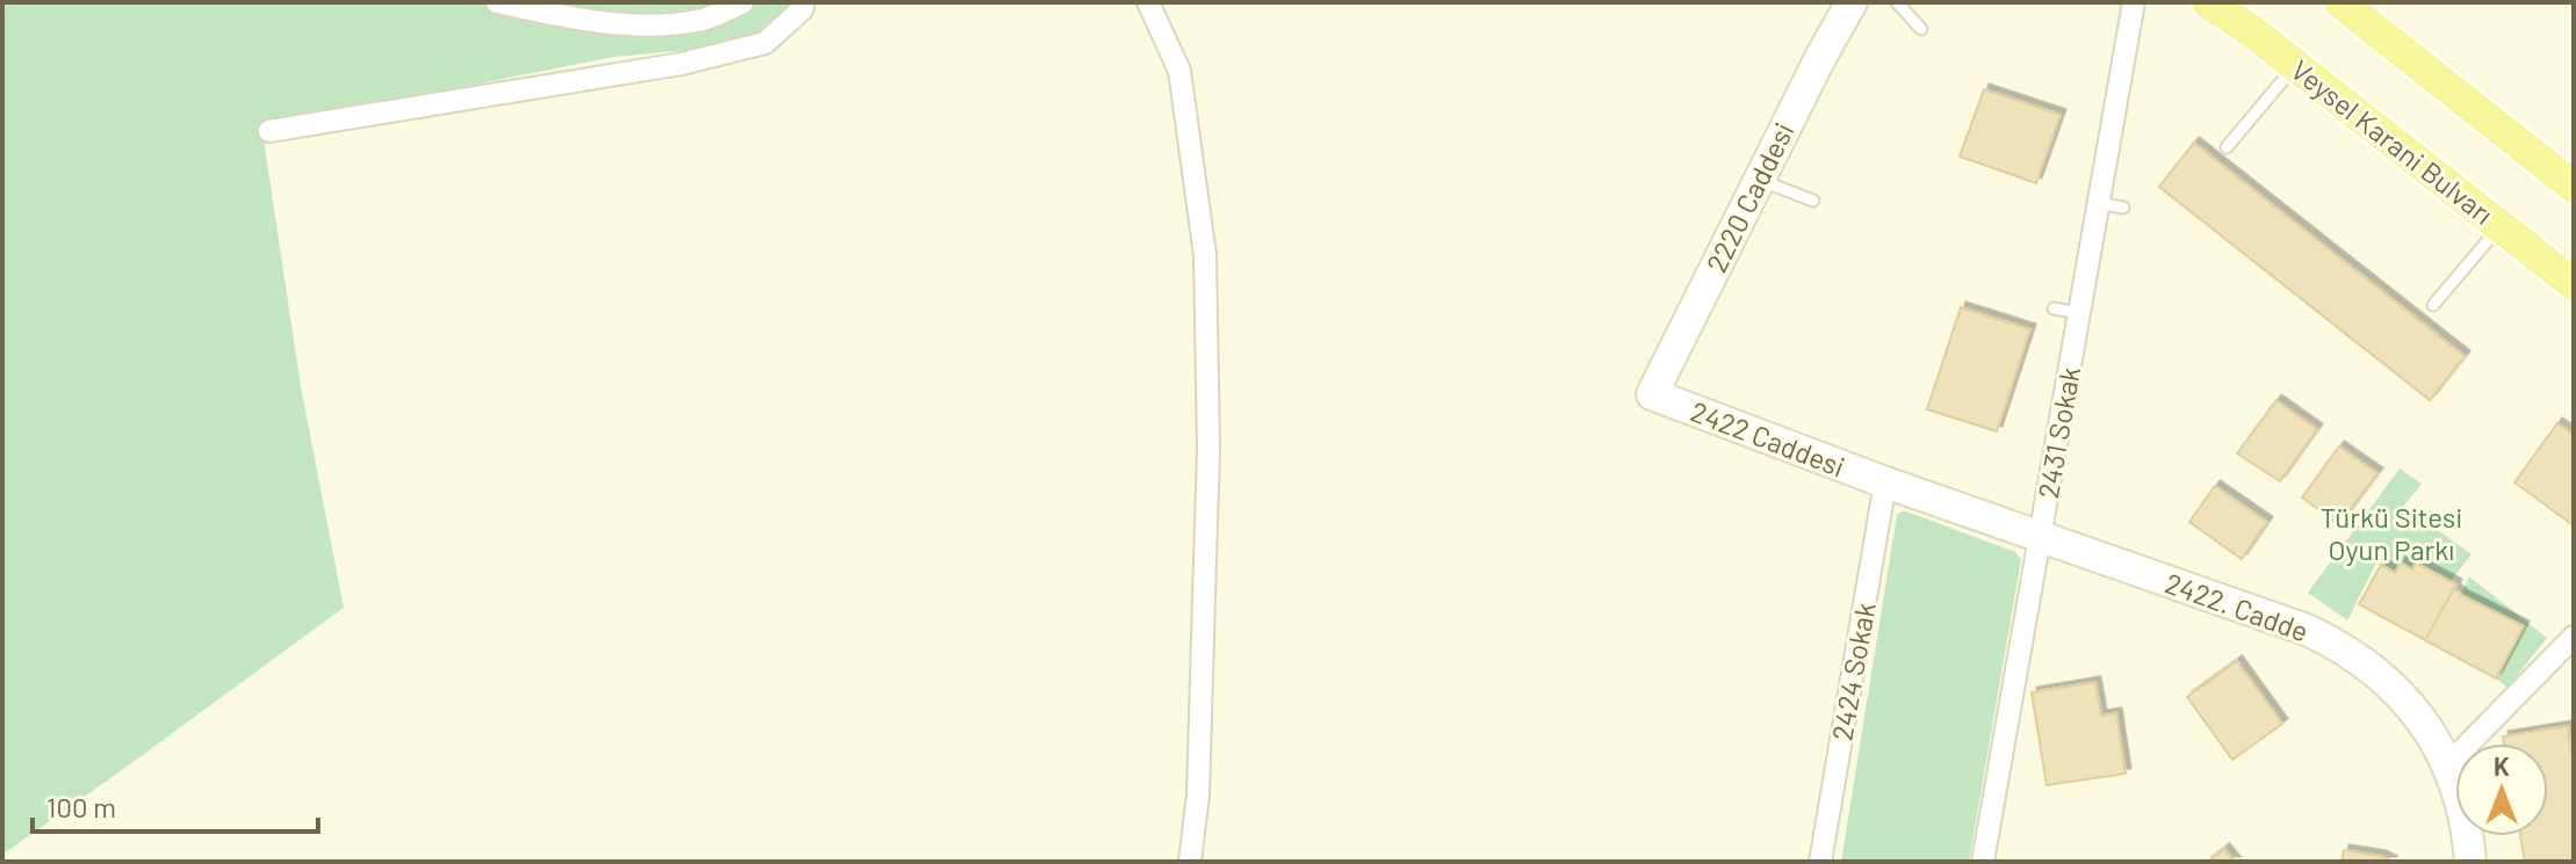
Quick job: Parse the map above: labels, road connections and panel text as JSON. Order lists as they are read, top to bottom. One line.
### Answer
{"streets":{"main road":["Veysel Karani Bulvarı"],"street":["2220 Caddesi","2431 Sokak","2422 Caddesi","2422. Cadde","2424 Sokak"]},"crossings":[["2220 Caddesi","2422 Caddesi"],["2431 Sokak","2422. Cadde"],["2422 Caddesi","2422. Cadde"],["2422 Caddesi","2424 Sokak"],["2422. Cadde","2424 Sokak"]],"parks":["Türkü Sitesi Oyun Parkı"],"scale_bar":"100 m","north":"top"}
